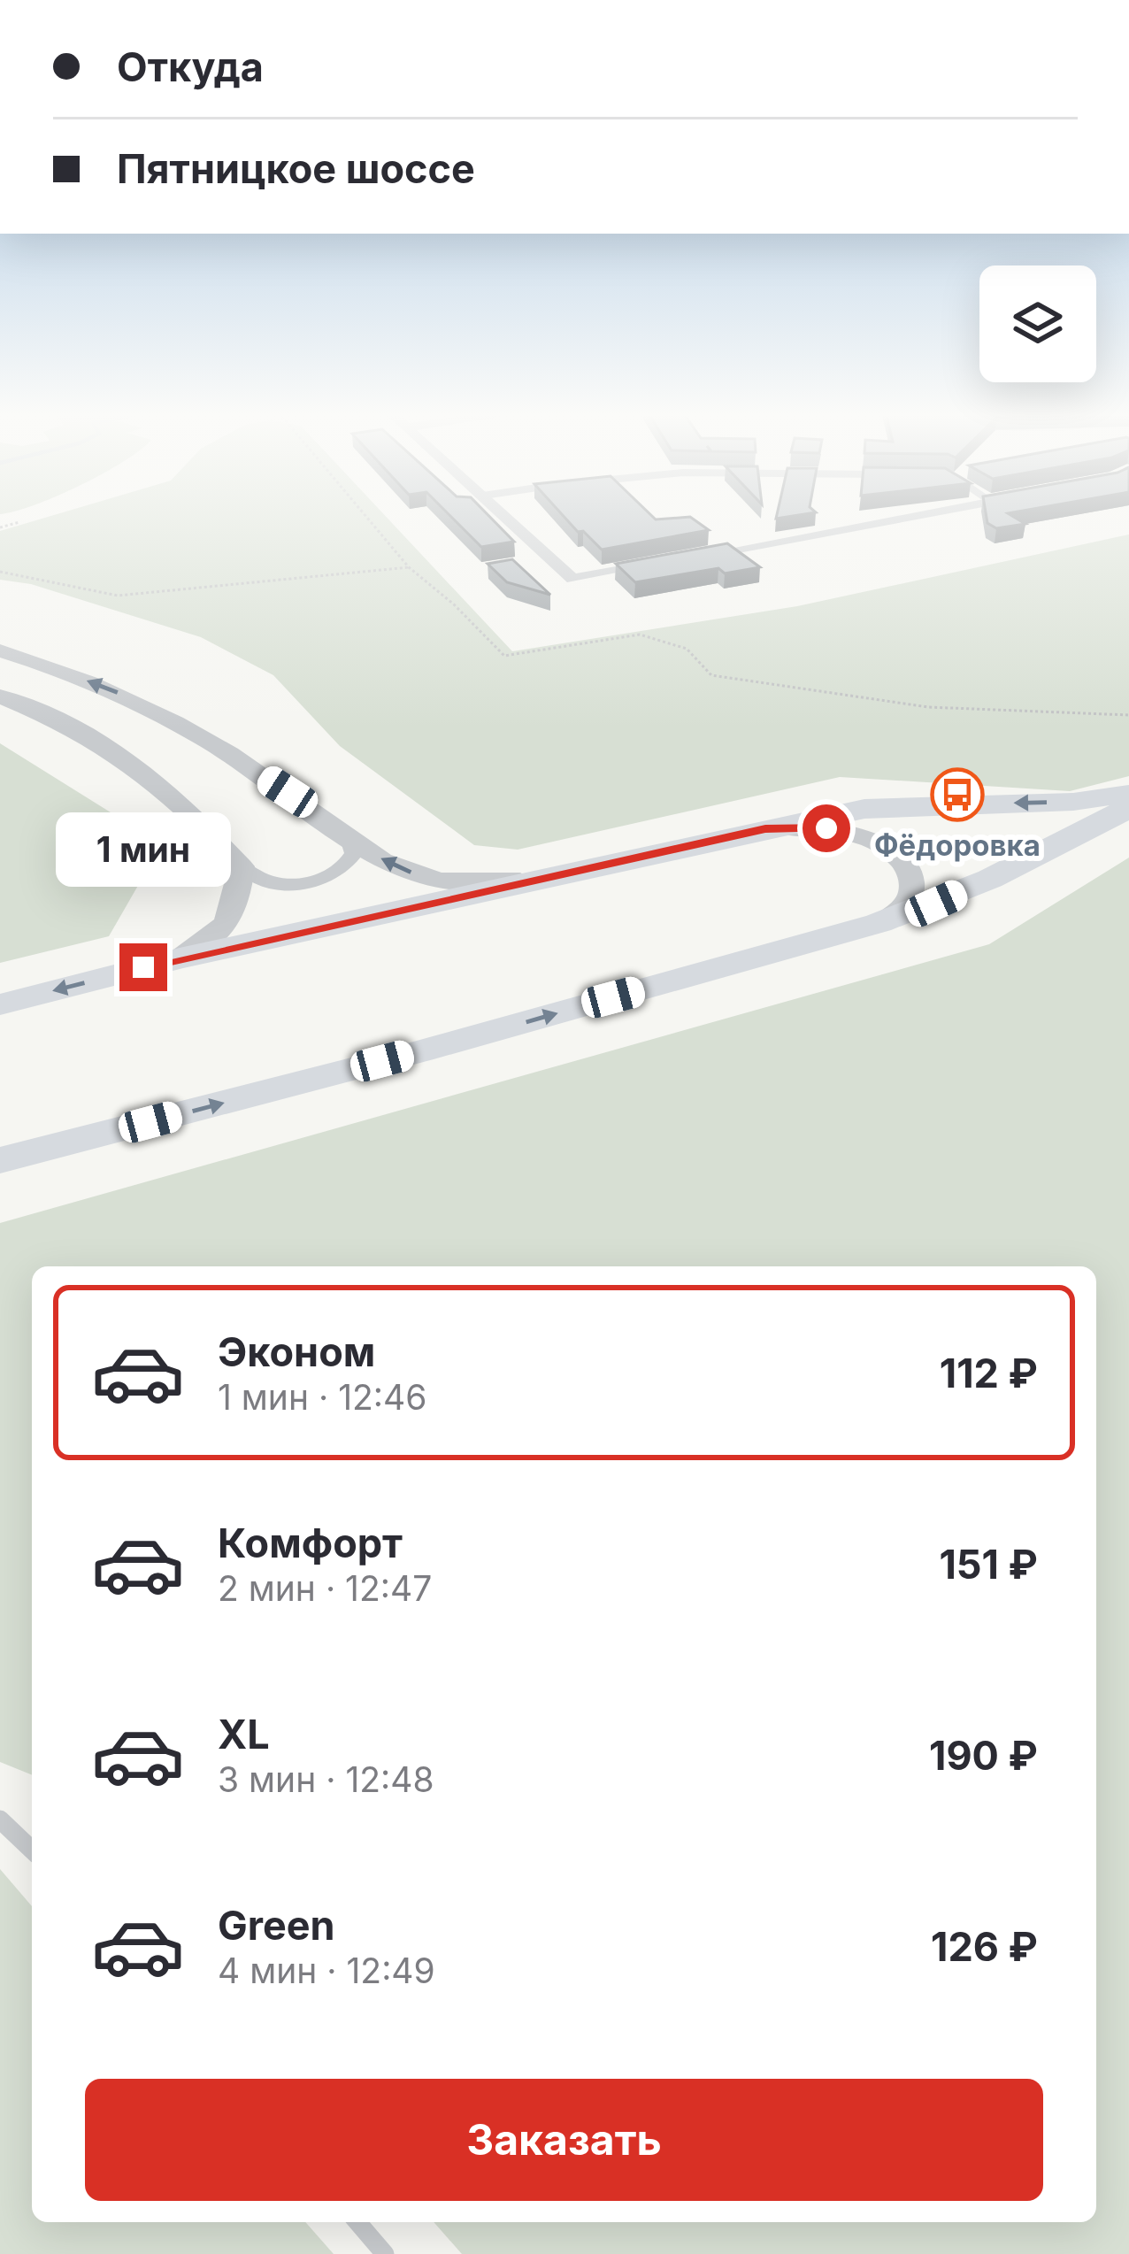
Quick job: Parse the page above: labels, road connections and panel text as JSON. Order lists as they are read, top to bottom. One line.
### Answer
{"places":{"bus stop":["Фёдоровка"]},"page":{"banner":["Откуда","Пятницкое шоссе"],"bubble":"1 мин","list":[{"name":"Эконом","note":"1 мин · 12:46","value":"112 ₽"},{"name":"Комфорт","note":"2 мин · 12:47","value":"151 ₽"},{"name":"XL","note":"3 мин · 12:48","value":"190 ₽"},{"name":"Green","note":"4 мин · 12:49","value":"126 ₽"}],"buttons":"Заказать"}}
